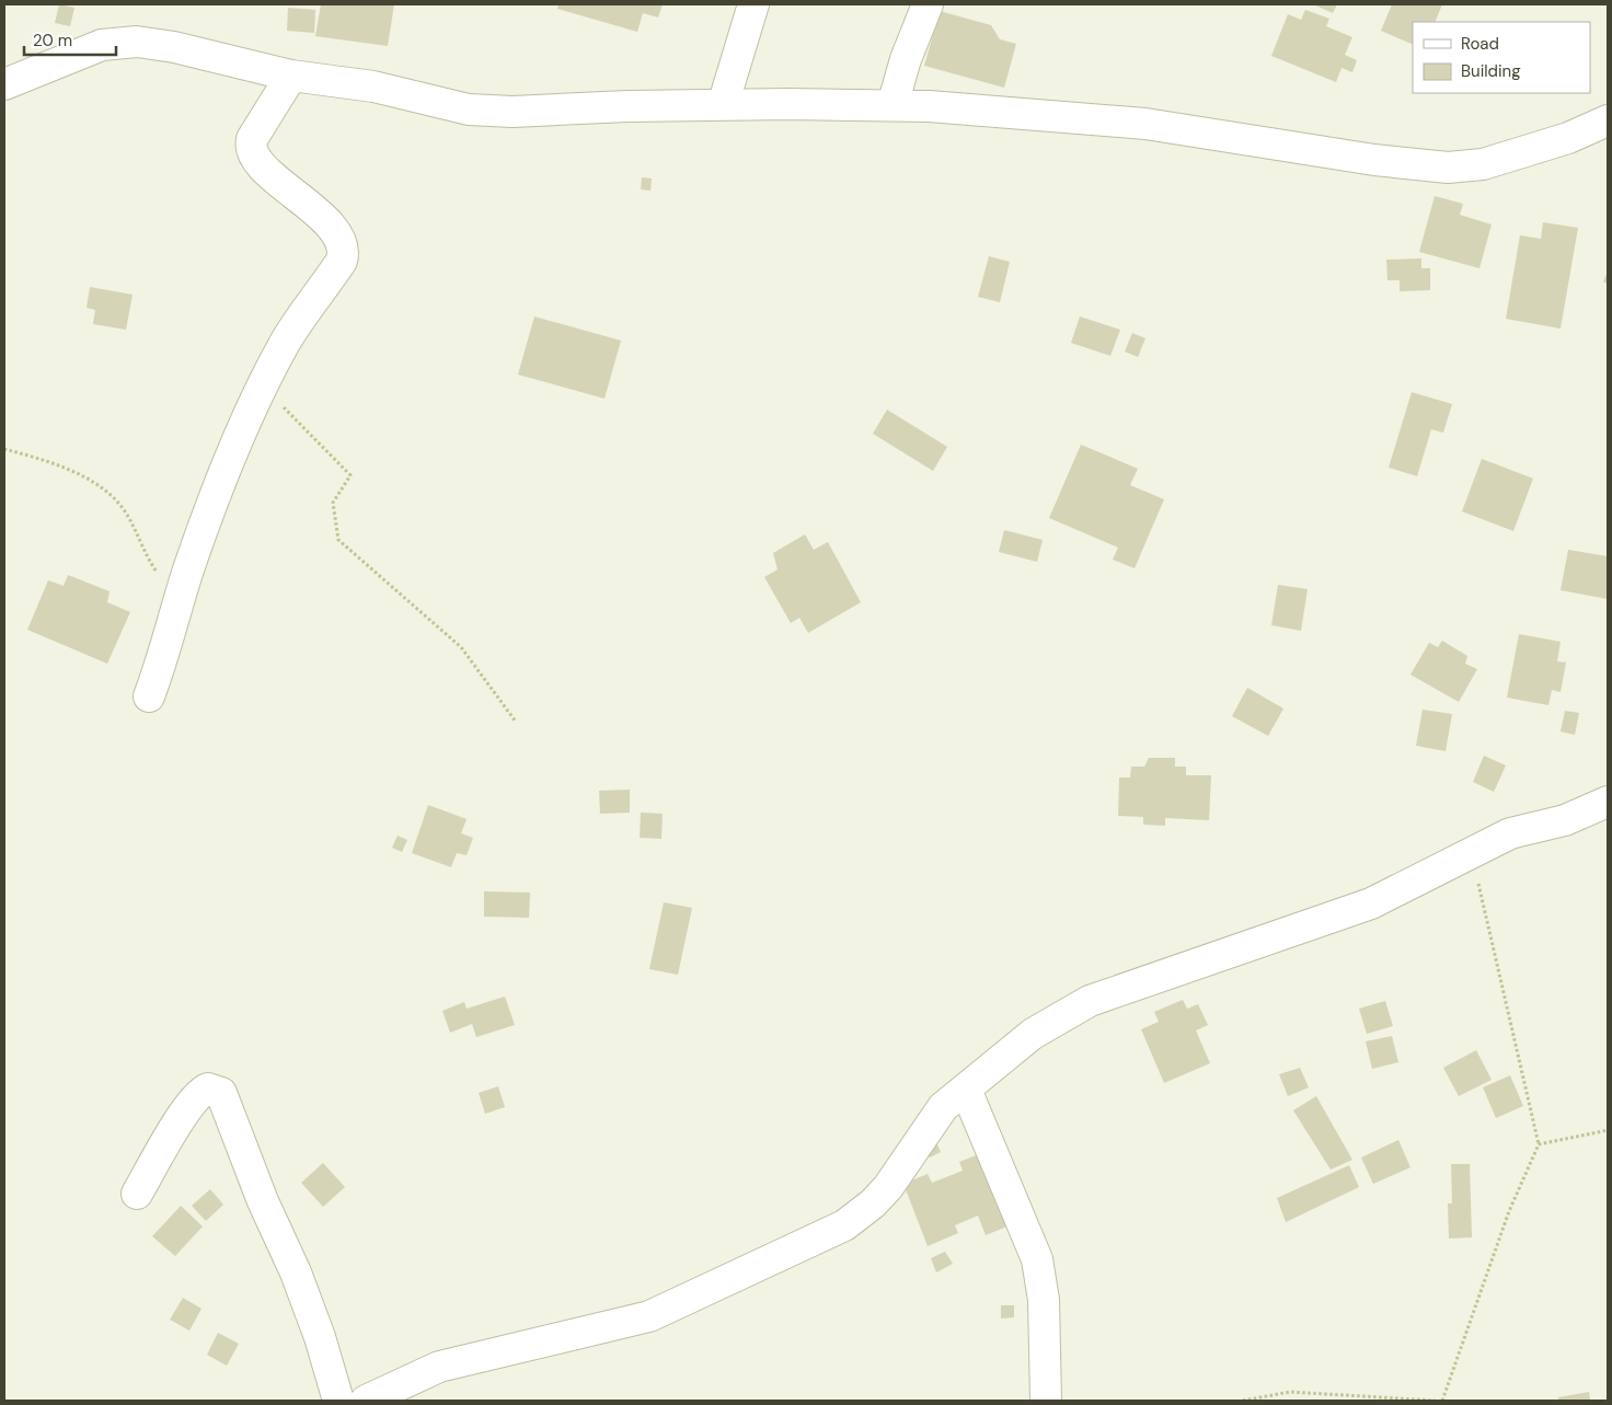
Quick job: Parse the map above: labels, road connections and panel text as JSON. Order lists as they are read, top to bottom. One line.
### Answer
{"legend":["Road","Building"],"scale_bar":"20 m"}
